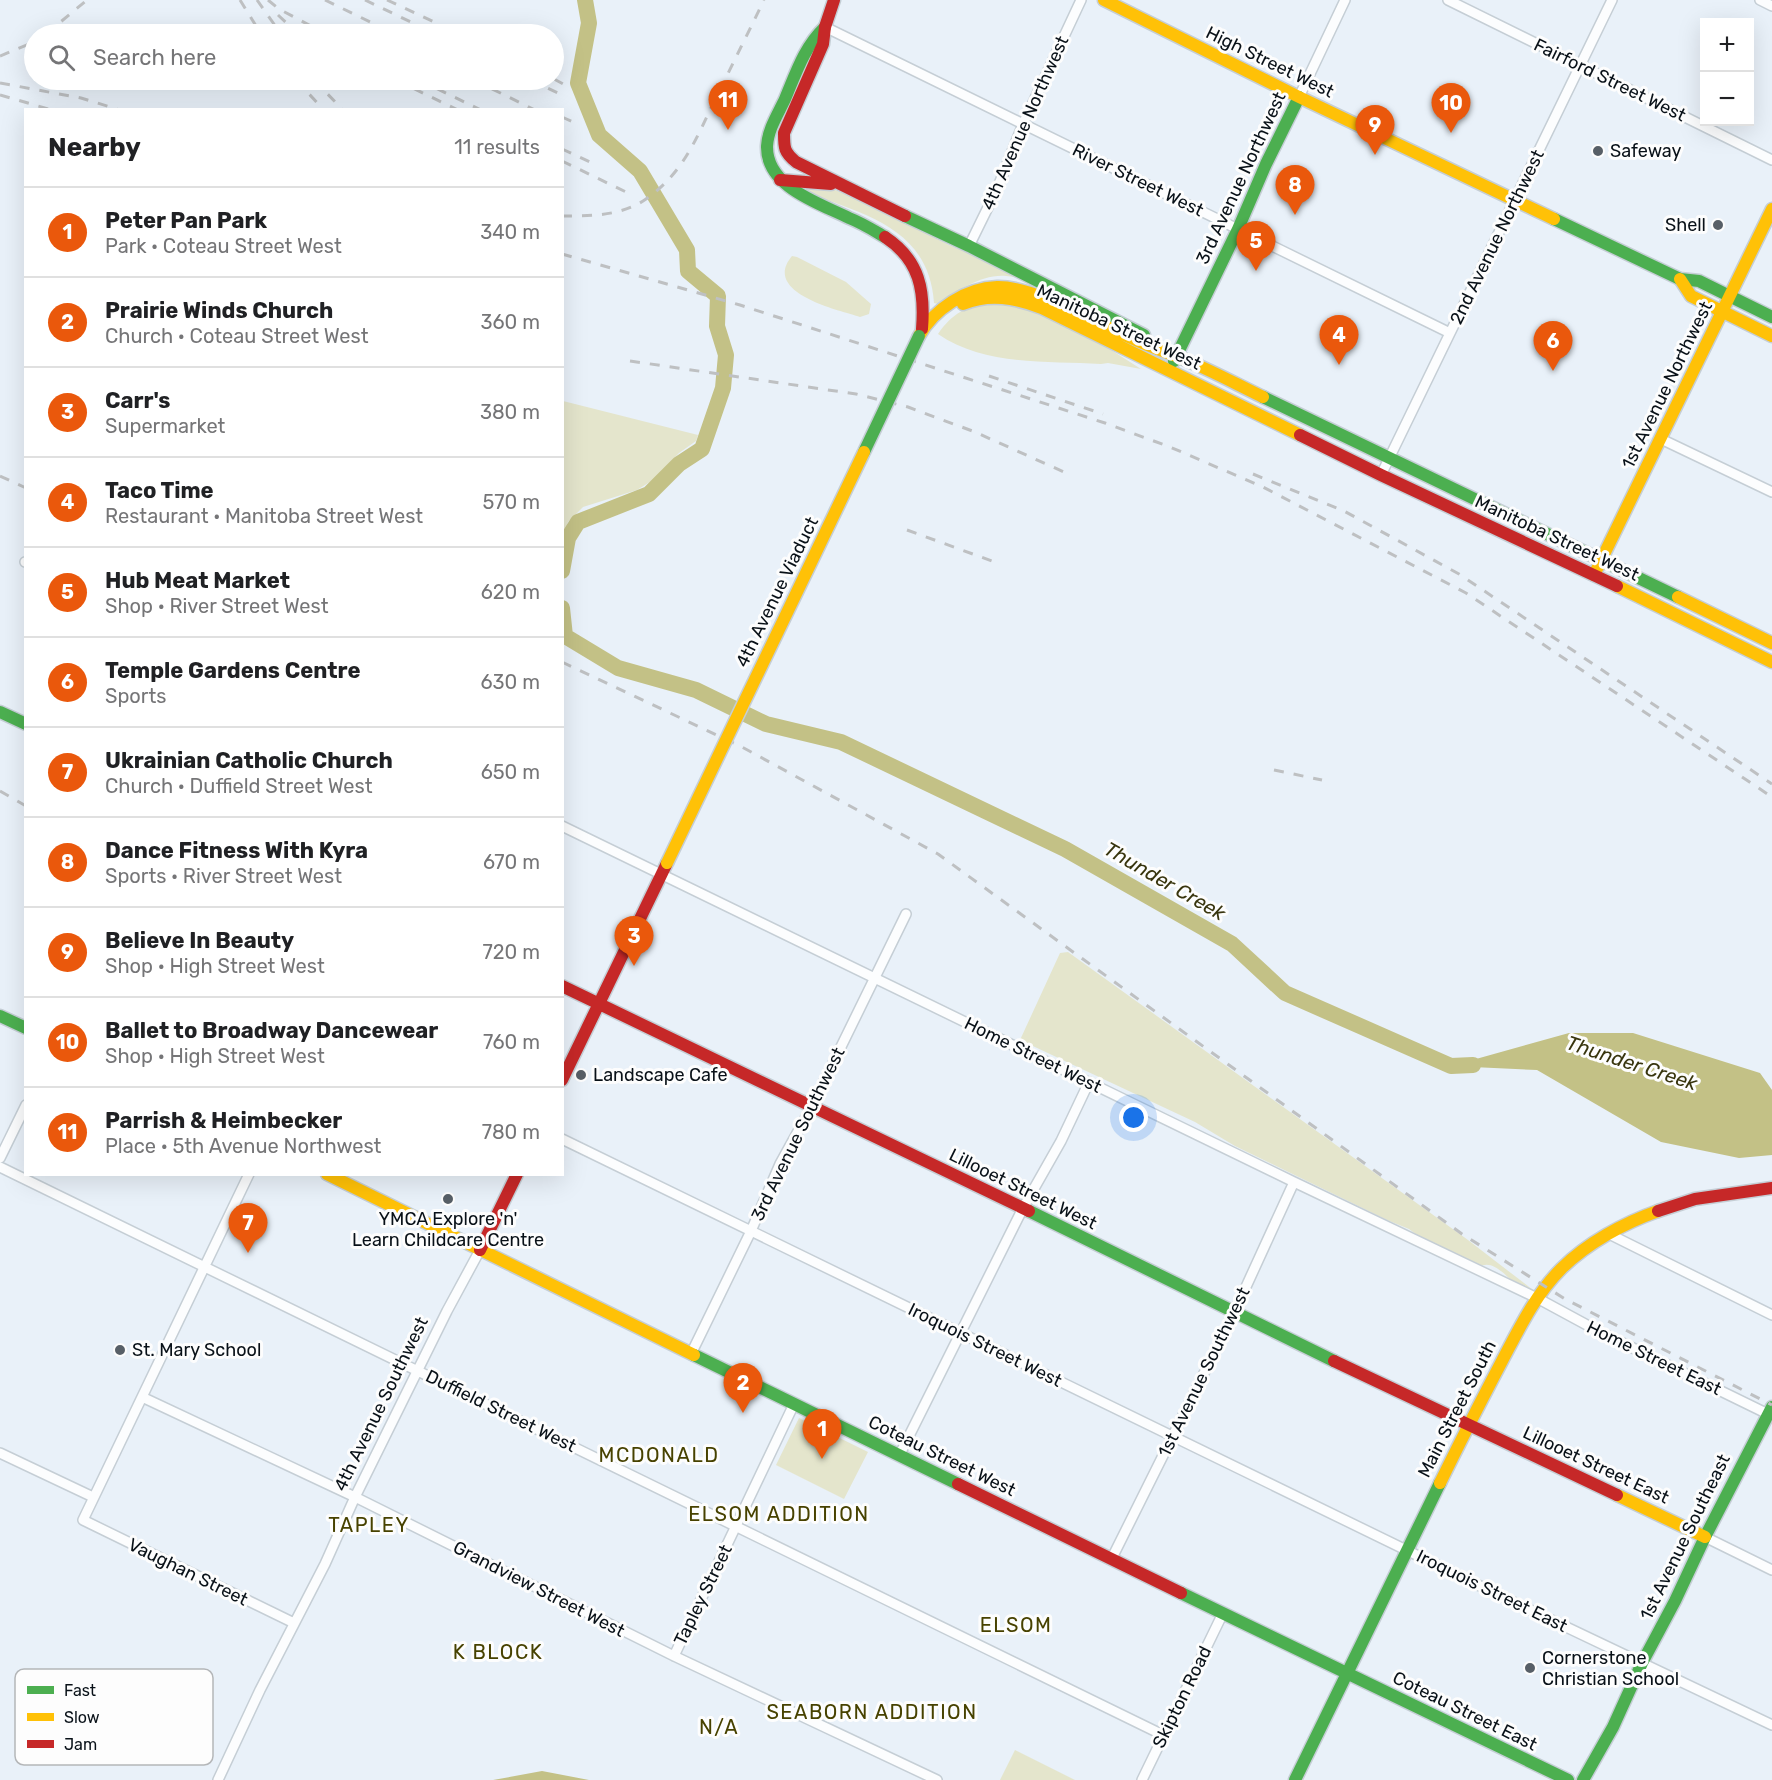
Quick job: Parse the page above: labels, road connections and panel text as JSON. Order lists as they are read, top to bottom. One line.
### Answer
{"streets":{"main road":["High Street West","3rd Avenue Northwest","Manitoba Street West","1st Avenue Northwest","4th Avenue Viaduct","Lillooet Street West","4th Avenue Southwest","Main Street South","Coteau Street West","Lillooet Street East","1st Avenue Southeast","Coteau Street East"],"street":["Fairford Street West","4th Avenue Northwest","River Street West","2nd Avenue Northwest","Home Street West","3rd Avenue Southwest","Iroquois Street West","Home Street East","1st Avenue Southwest","Duffield Street West","Vaughan Street","Grandview Street West","Iroquois Street East","Tapley Street","Skipton Road"]},"crossings":[["High Street West","3rd Avenue Northwest"],["High Street West","2nd Avenue Northwest"],["High Street West","1st Avenue Northwest"],["Fairford Street West","2nd Avenue Northwest"],["4th Avenue Northwest","River Street West"],["3rd Avenue Northwest","River Street West"],["3rd Avenue Northwest","Manitoba Street West"],["River Street West","2nd Avenue Northwest"],["2nd Avenue Northwest","Manitoba Street West"],["Manitoba Street West","1st Avenue Northwest"],["Manitoba Street West","4th Avenue Viaduct"],["4th Avenue Viaduct","Home Street West"],["Home Street West","3rd Avenue Southwest"],["Home Street West","Home Street East"],["Home Street West","1st Avenue Southwest"],["Home Street West","Main Street South"],["3rd Avenue Southwest","Lillooet Street West"],["3rd Avenue Southwest","Iroquois Street West"],["3rd Avenue Southwest","Coteau Street West"],["Lillooet Street West","1st Avenue Southwest"],["Lillooet Street West","Main Street South"],["Lillooet Street West","Lillooet Street East"],["Iroquois Street West","1st Avenue Southwest"],["Iroquois Street West","Main Street South"],["Iroquois Street West","Iroquois Street East"],["Home Street East","Main Street South"],["Home Street East","1st Avenue Southeast"],["1st Avenue Southwest","Coteau Street West"],["4th Avenue Southwest","Duffield Street West"],["4th Avenue Southwest","Coteau Street West"],["4th Avenue Southwest","Vaughan Street"],["4th Avenue Southwest","Grandview Street West"],["Main Street South","Coteau Street West"],["Main Street South","Lillooet Street East"],["Main Street South","Iroquois Street East"],["Main Street South","Coteau Street East"],["Duffield Street West","Tapley Street"],["Duffield Street West","Skipton Road"],["Coteau Street West","Tapley Street"],["Coteau Street West","Skipton Road"],["Coteau Street West","Coteau Street East"],["Lillooet Street East","1st Avenue Southeast"],["1st Avenue Southeast","Iroquois Street East"],["Grandview Street West","Tapley Street"]],"districts":["MCDONALD","ELSOM ADDITION","TAPLEY","ELSOM","K BLOCK","SEABORN ADDITION","N/A"],"water":["Thunder Creek"],"places":["Safeway","Shell","Landscape Cafe","YMCA Explore 'n' Learn Childcare Centre","St. Mary School","Cornerstone Christian School"],"legend":["Fast","Slow","Jam"],"page":{"map_buttons":["+","−"],"search":"Search here","pins":["11","10","9","8","5","4","6","3","7","2","1"],"heading":["Nearby","11 results"],"list":[{"mark":"1","name":"Peter Pan Park","note":"Park · Coteau Street West","value":"340 m"},{"mark":"2","name":"Prairie Winds Church","note":"Church · Coteau Street West","value":"360 m"},{"mark":"3","name":"Carr's","note":"Supermarket","value":"380 m"},{"mark":"4","name":"Taco Time","note":"Restaurant · Manitoba Street West","value":"570 m"},{"mark":"5","name":"Hub Meat Market","note":"Shop · River Street West","value":"620 m"},{"mark":"6","name":"Temple Gardens Centre","note":"Sports","value":"630 m"},{"mark":"7","name":"Ukrainian Catholic Church","note":"Church · Duffield Street West","value":"650 m"},{"mark":"8","name":"Dance Fitness With Kyra","note":"Sports · River Street West","value":"670 m"},{"mark":"9","name":"Believe In Beauty","note":"Shop · High Street West","value":"720 m"},{"mark":"10","name":"Ballet to Broadway Dancewear","note":"Shop · High Street West","value":"760 m"},{"mark":"11","name":"Parrish & Heimbecker","note":"Place · 5th Avenue Northwest","value":"780 m"}]}}
